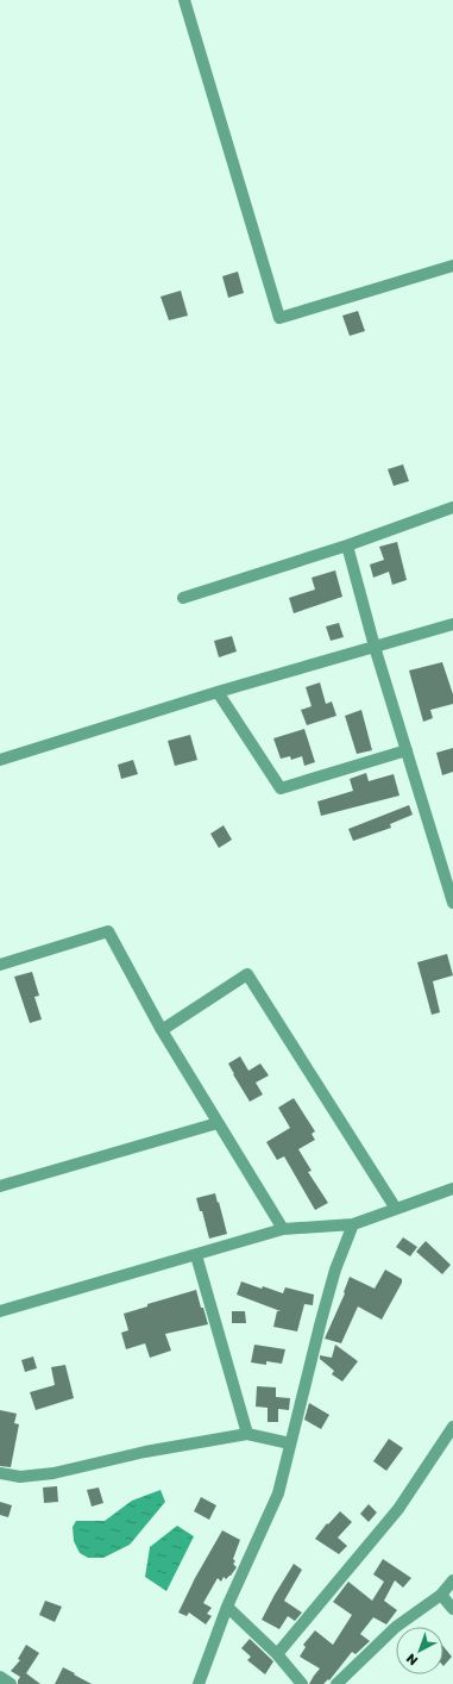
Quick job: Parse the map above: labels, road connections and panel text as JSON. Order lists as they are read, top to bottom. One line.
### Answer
{"north":"bottom left"}
